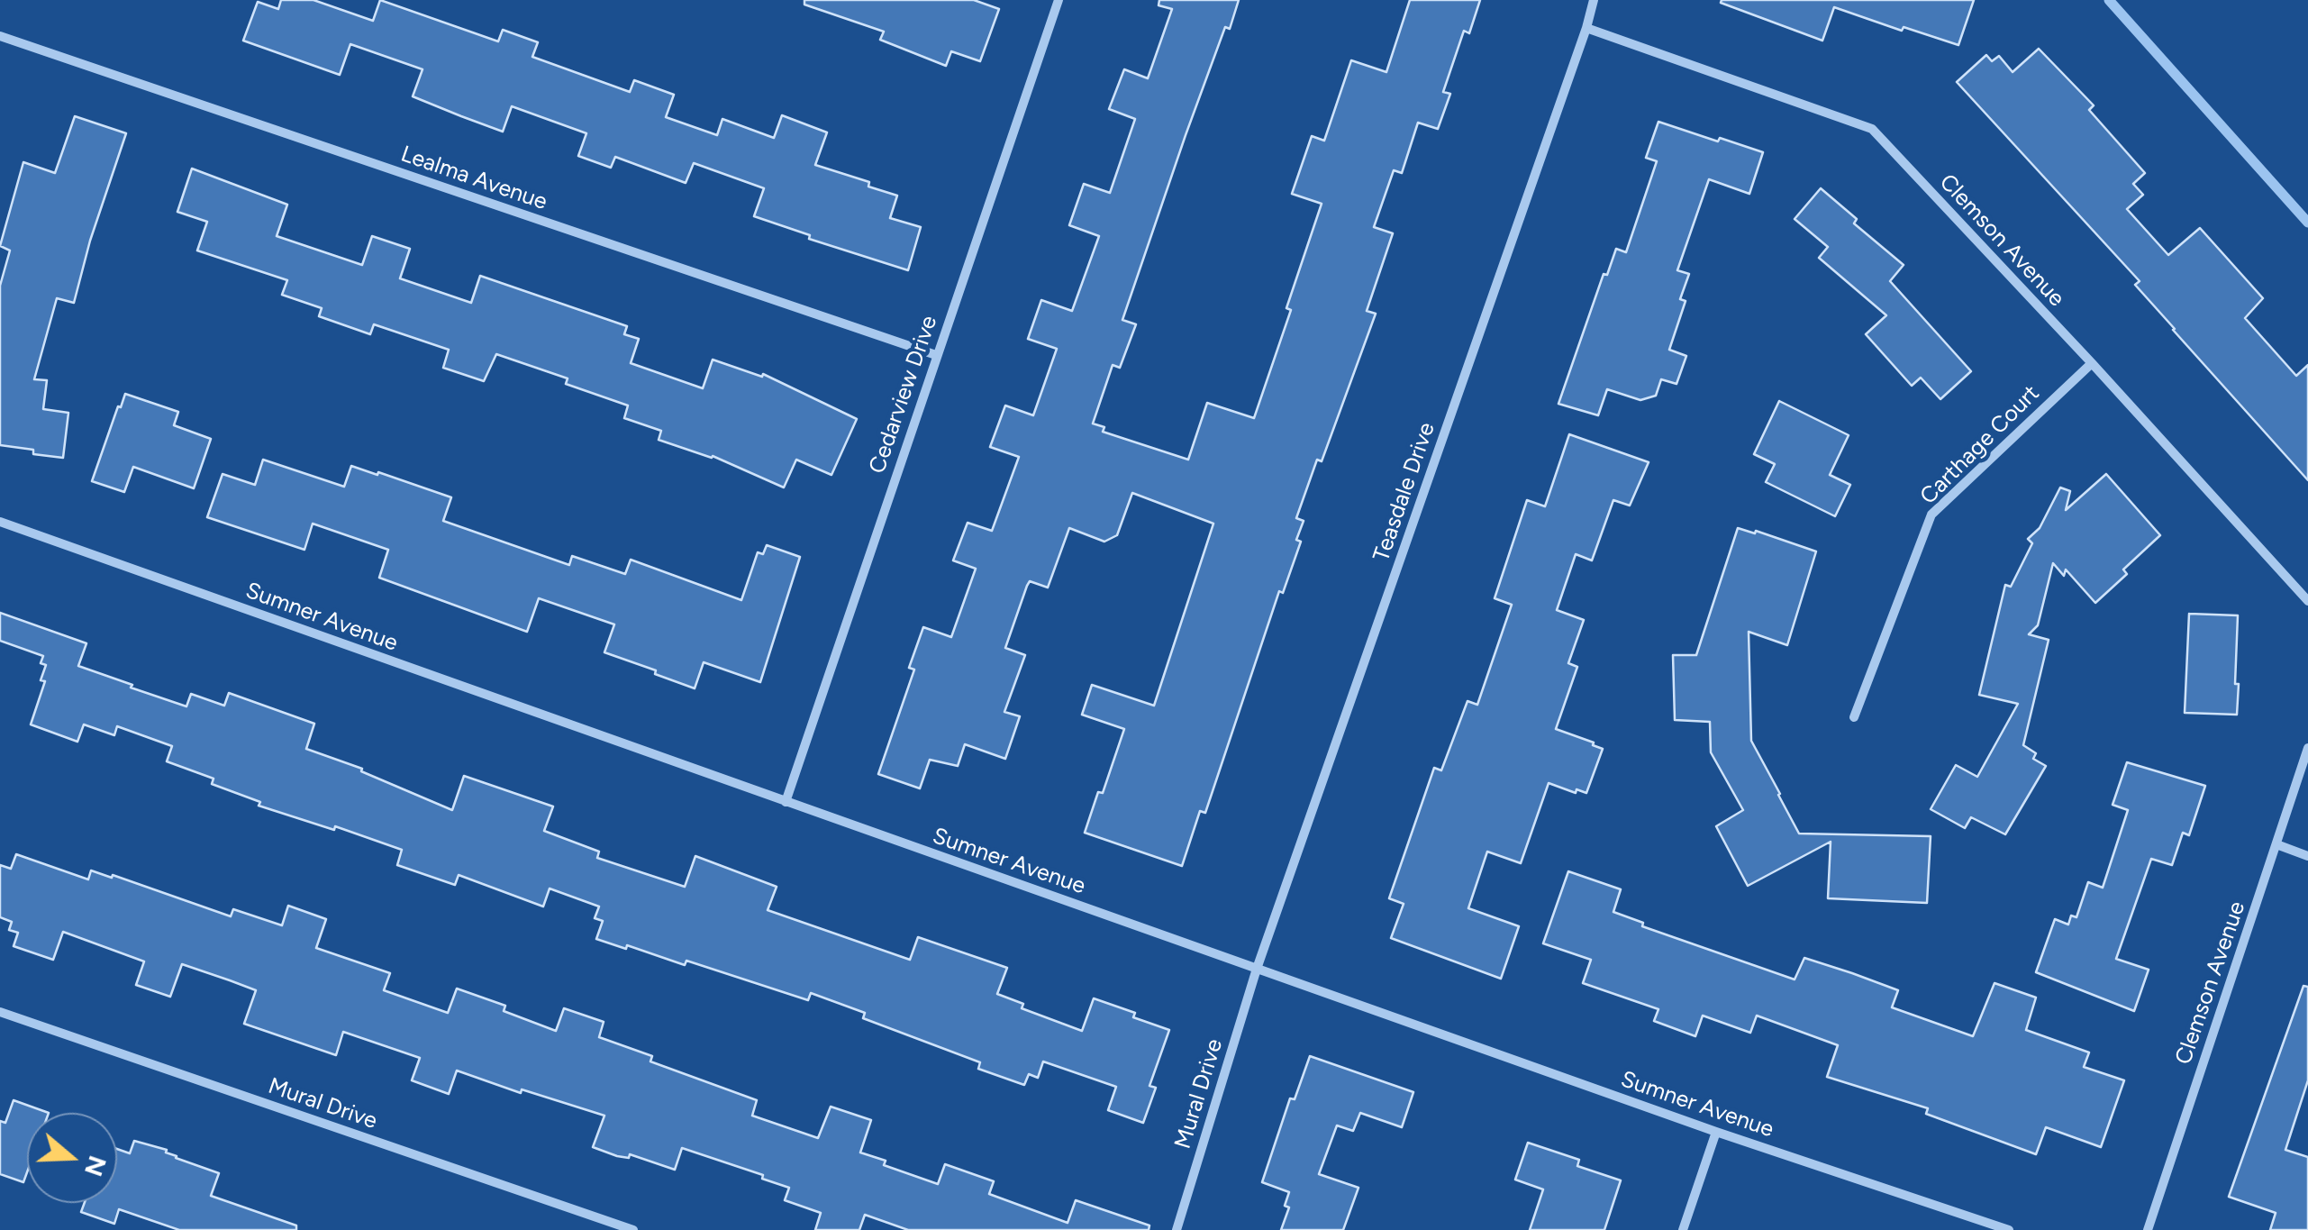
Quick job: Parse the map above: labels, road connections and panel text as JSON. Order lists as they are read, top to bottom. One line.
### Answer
{"streets":{"street":["Lealma Avenue","Clemson Avenue","Cedarview Drive","Carthage Court","Teasdale Drive","Sumner Avenue","Mural Drive"]},"crossings":[["Lealma Avenue","Cedarview Drive"],["Clemson Avenue","Carthage Court"],["Clemson Avenue","Teasdale Drive"],["Cedarview Drive","Sumner Avenue"],["Teasdale Drive","Sumner Avenue"],["Teasdale Drive","Mural Drive"],["Sumner Avenue","Mural Drive"]],"north":"right"}
